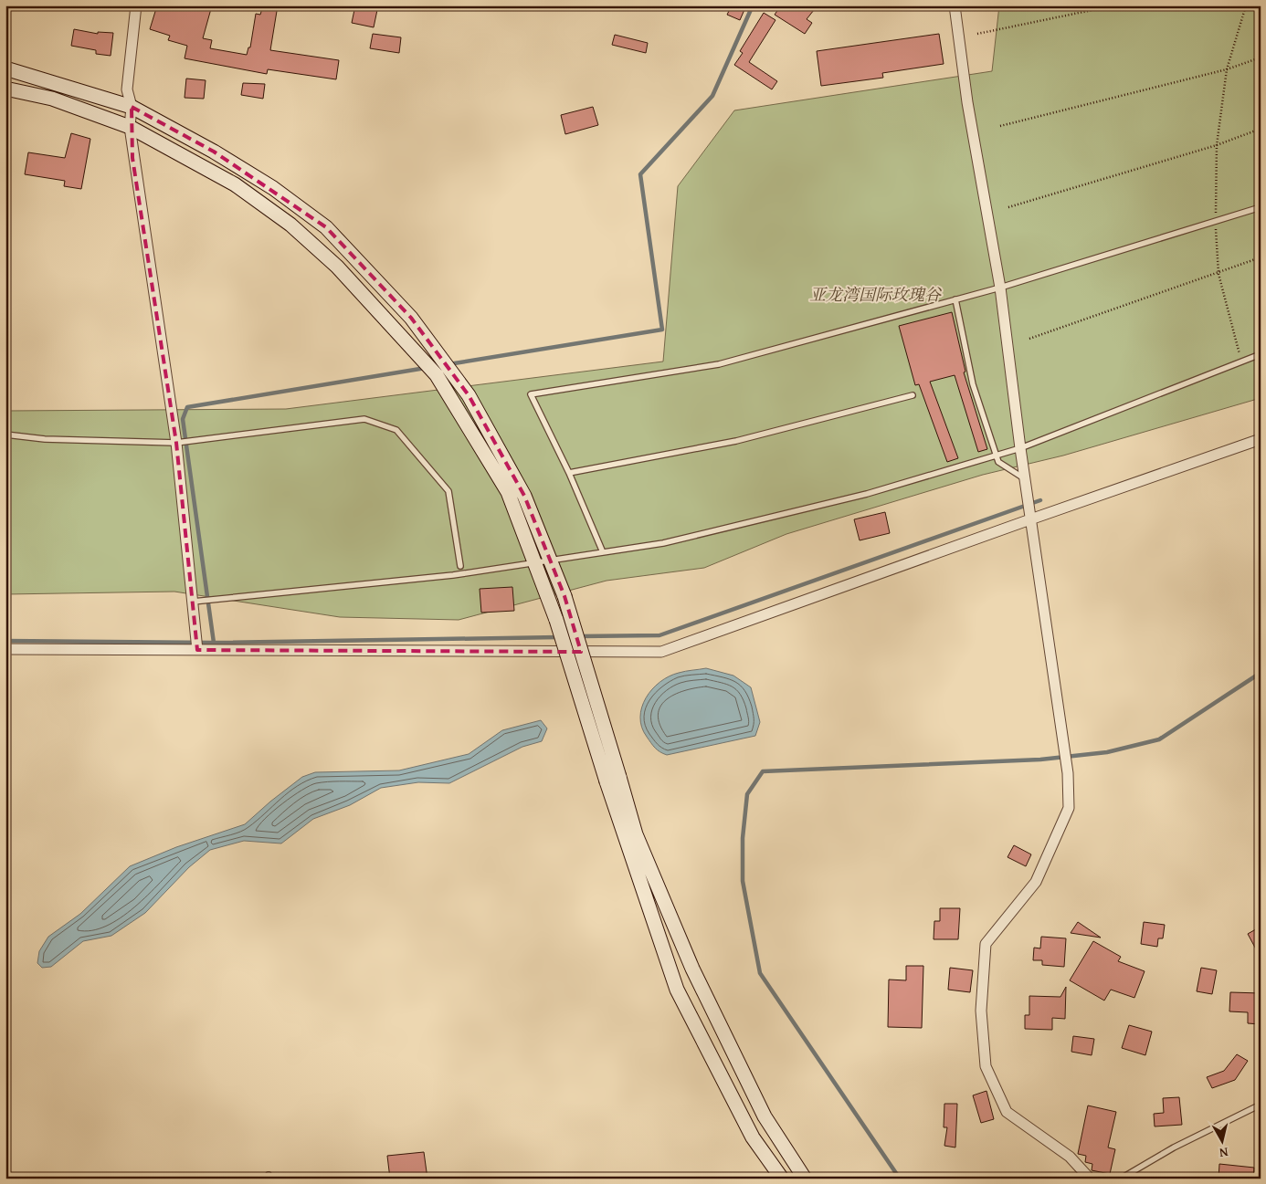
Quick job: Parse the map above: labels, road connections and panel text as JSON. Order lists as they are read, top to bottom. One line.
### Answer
{"parks":["亚龙湾国际玫瑰谷"],"north":"bottom"}
